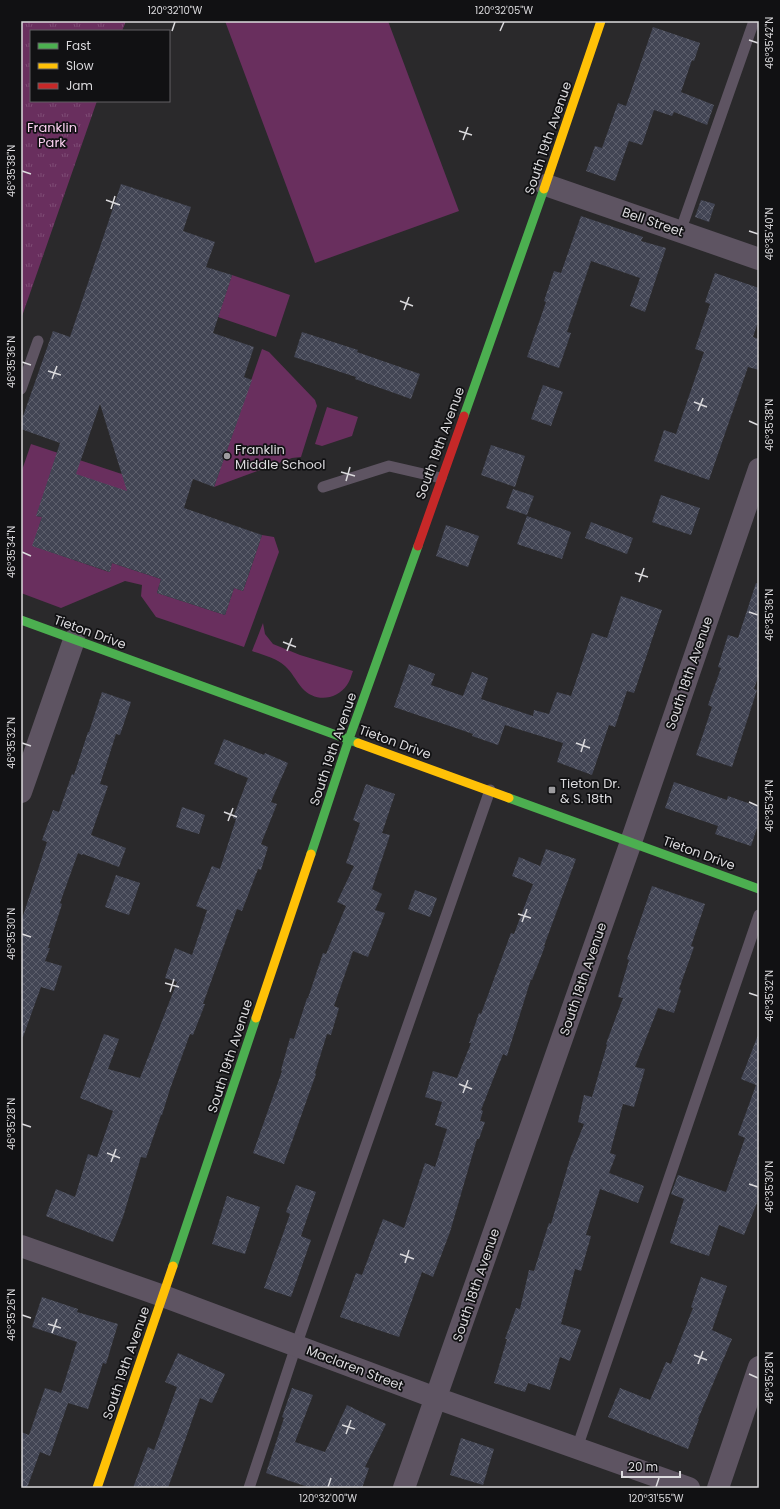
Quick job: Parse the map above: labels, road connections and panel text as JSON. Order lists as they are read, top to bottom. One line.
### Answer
{"streets":{"street":["South 19th Avenue","Bell Street","Tieton Drive","South 18th Avenue","Maclaren Street"]},"crossings":[["South 19th Avenue","Bell Street"],["South 19th Avenue","Tieton Drive"],["South 19th Avenue","Maclaren Street"],["Tieton Drive","South 18th Avenue"],["South 18th Avenue","Maclaren Street"]],"parks":["Franklin Park"],"places":{"other":["Franklin Middle School"],"transit":["Tieton Dr. & S. 18th"]},"legend":["Fast","Slow","Jam"],"scale_bar":"20 m","coordinates":["120°32'10\"W","120°32'05\"W","46°35'42\"N","46°35'38\"N","46°35'40\"N","46°35'36\"N","46°35'34\"N","46°35'32\"N","46°35'30\"N","46°35'28\"N","46°35'26\"N","120°32'00\"W","120°31'55\"W"]}
